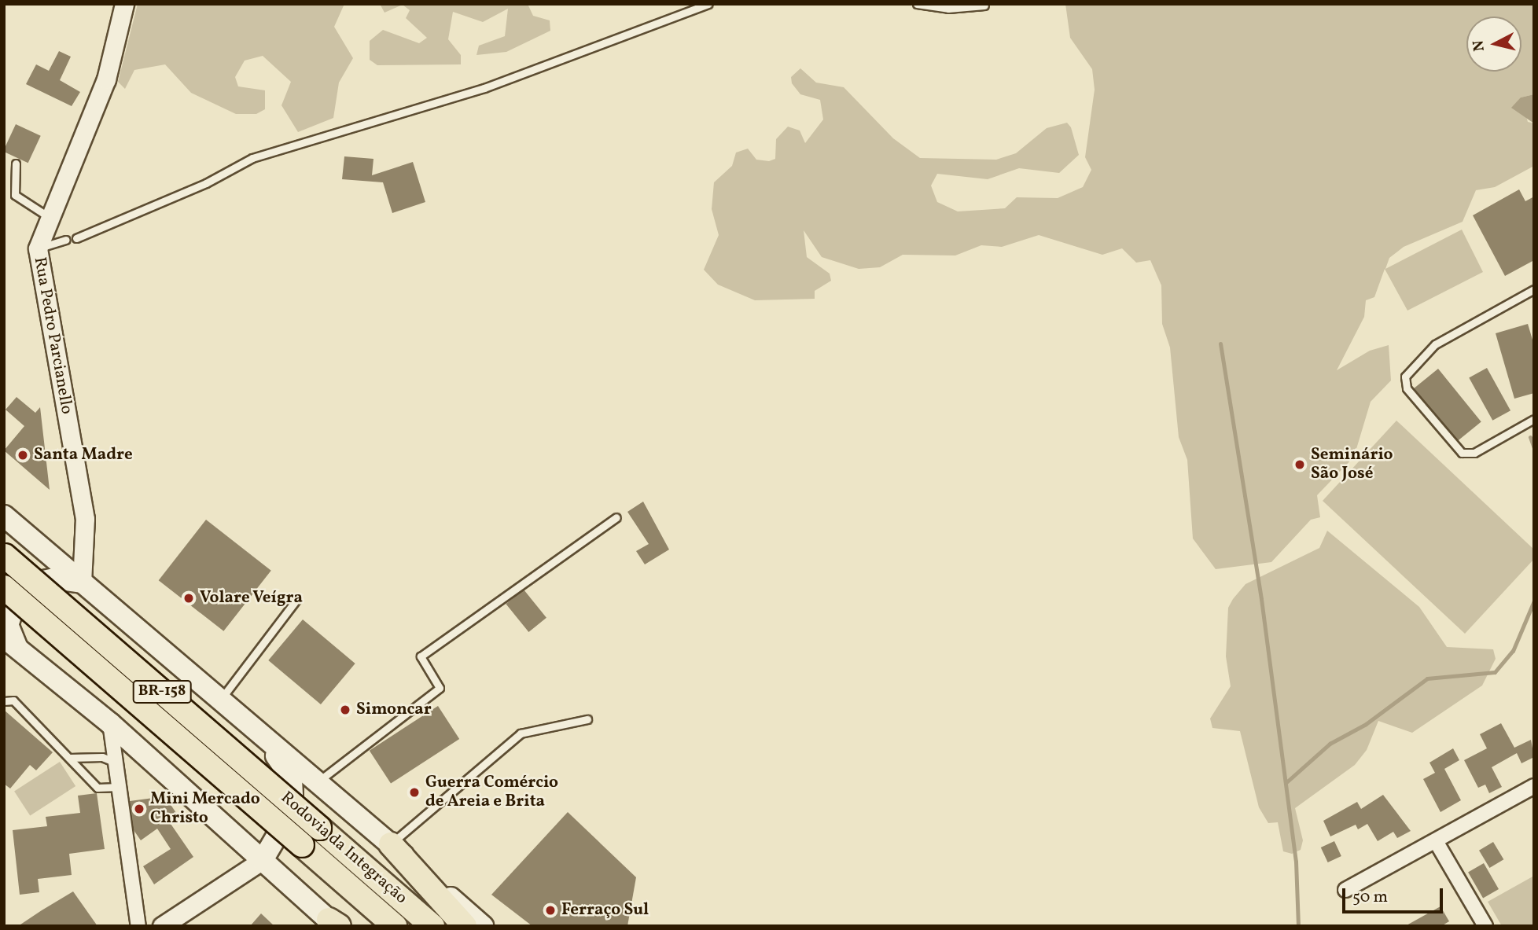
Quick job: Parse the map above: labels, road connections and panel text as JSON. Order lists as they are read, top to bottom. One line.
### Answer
{"streets":{"highway":["BR-158","Rodovia da Integração"],"street":["Rua Pedro Parcianello"]},"crossings":[["Rua Pedro Parcianello","BR-158"]],"places":["Santa Madre","Seminário São José","Volare Veígra","Simoncar","Guerra Comércio de Areia e Brita","Mini Mercado Christo","Ferraço Sul"],"scale_bar":"50 m","north":"left"}
